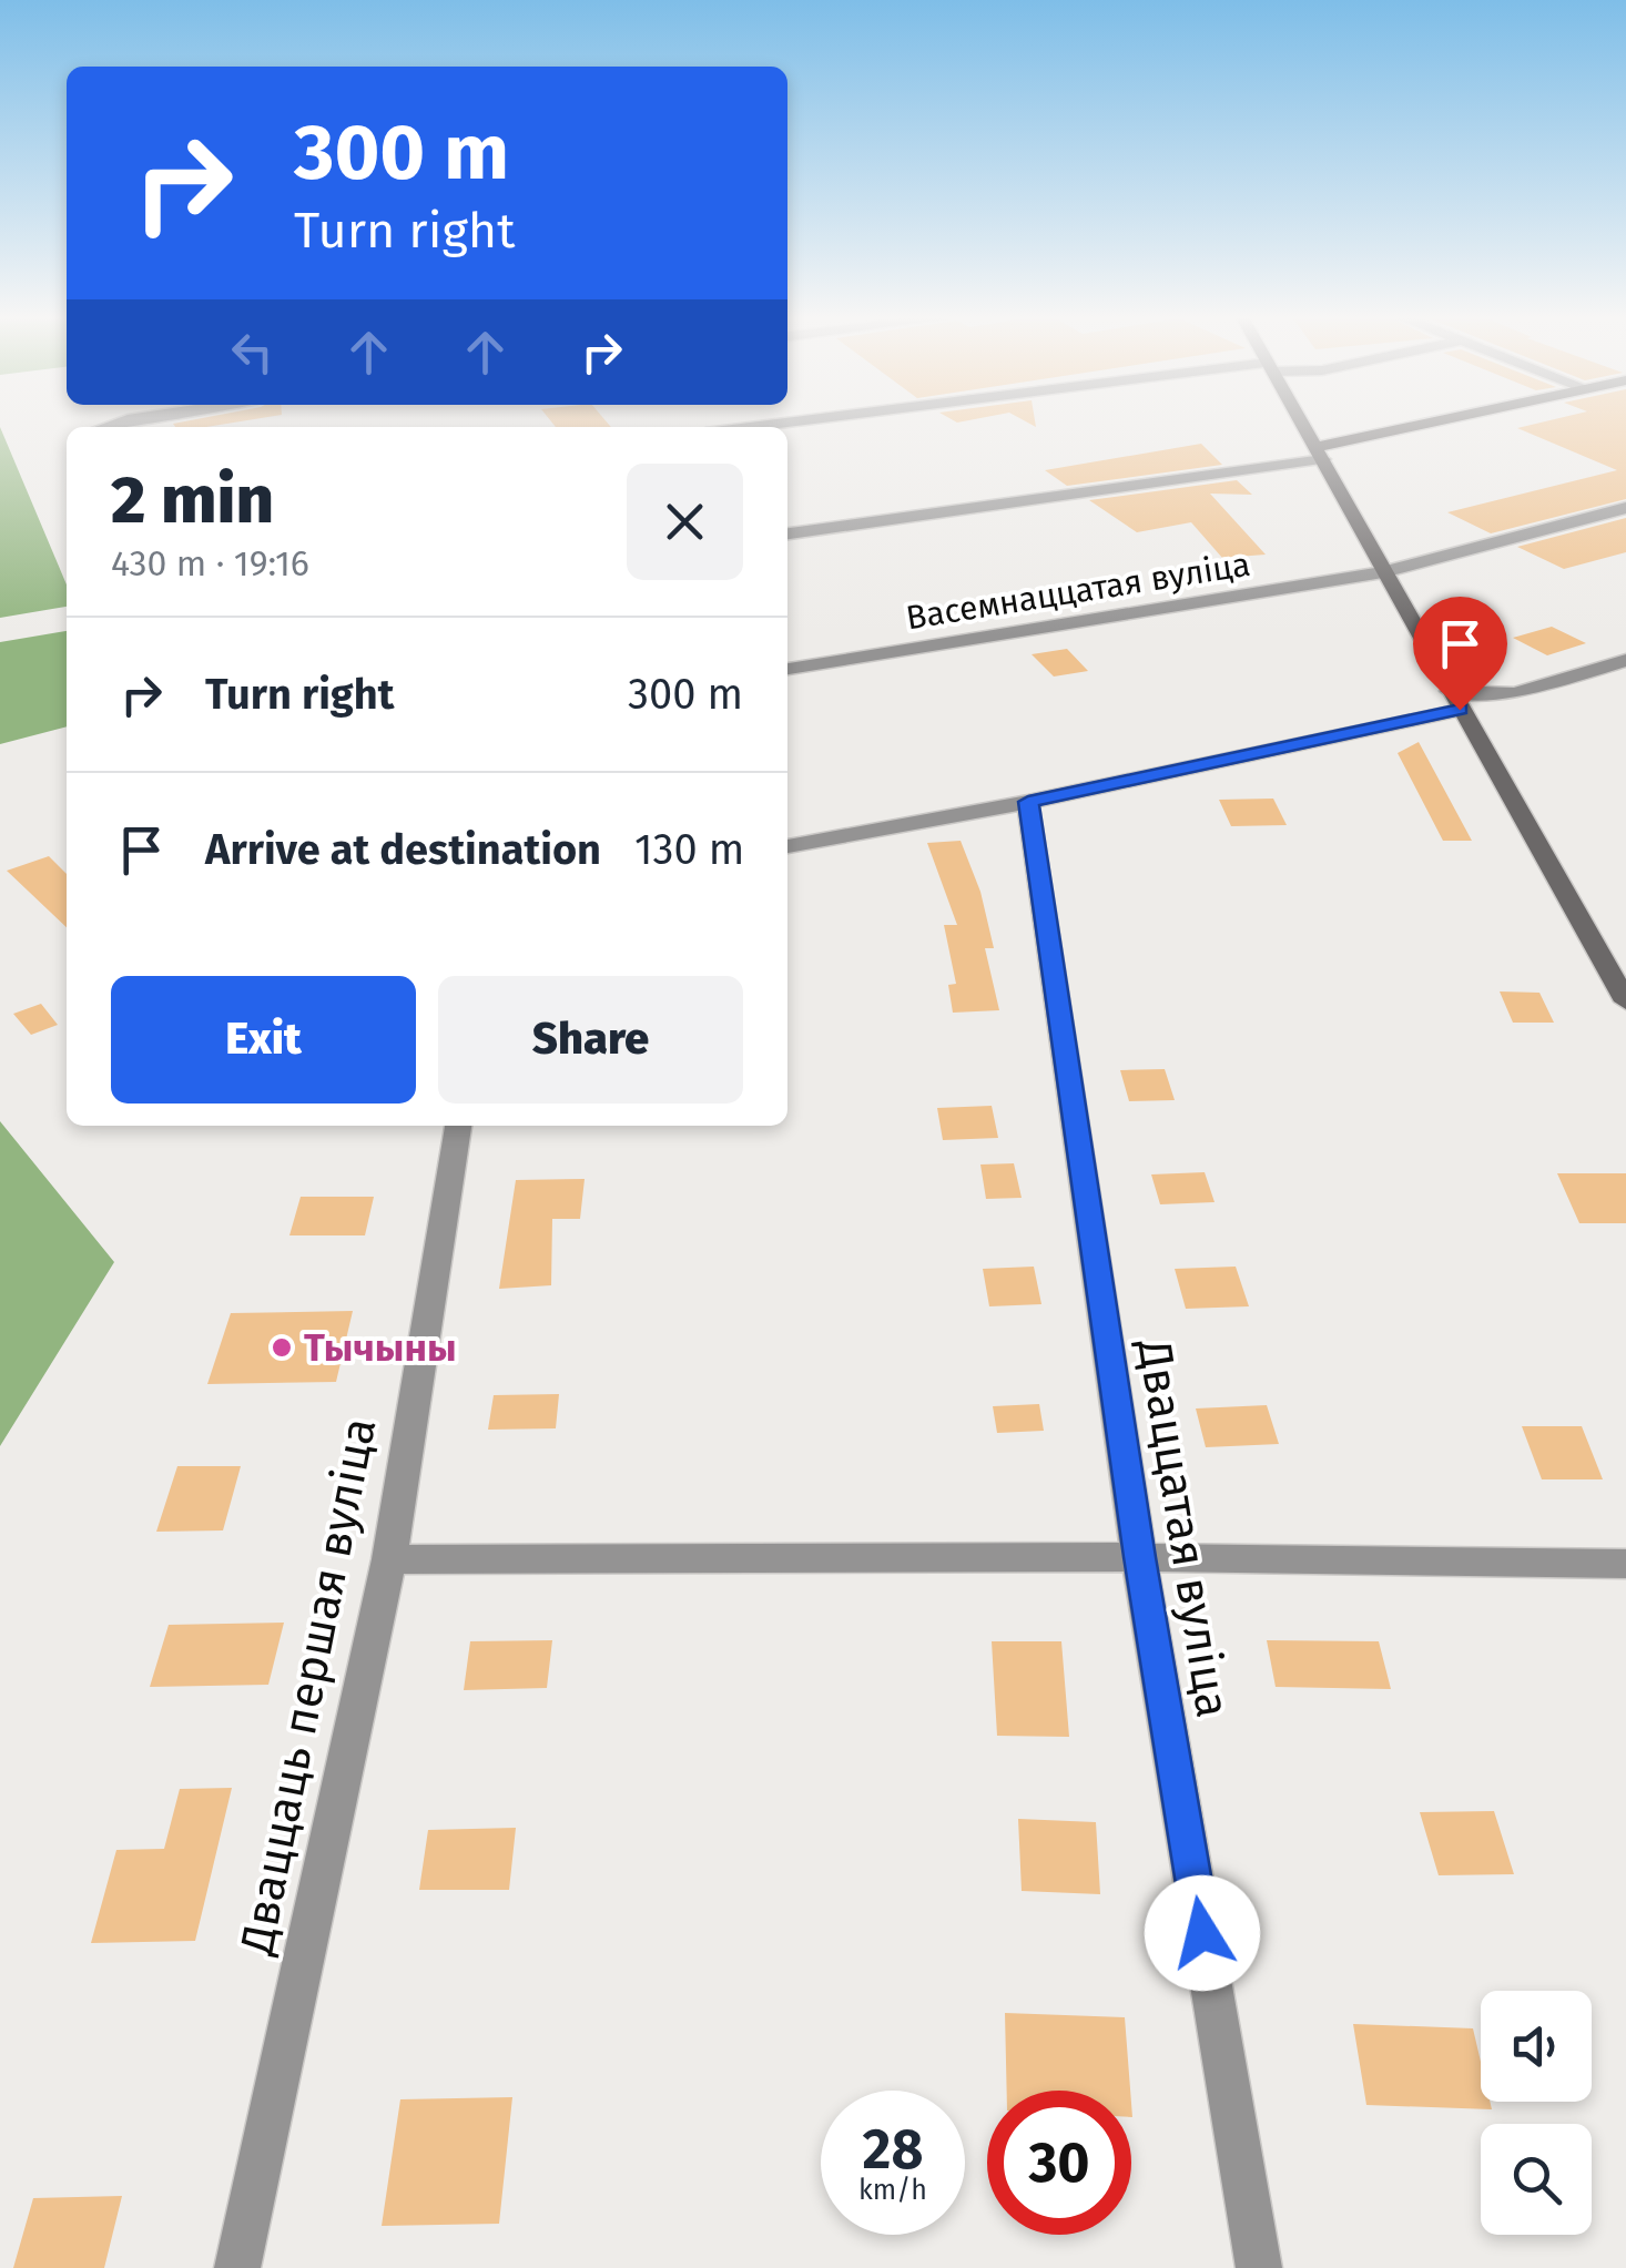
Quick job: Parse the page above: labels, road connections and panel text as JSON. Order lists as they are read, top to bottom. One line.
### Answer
{"streets":{"street":["Васемнаццатая вуліца","Дваццатая вуліца","Дваццаць першая вуліца"]},"places":["Тычыны"],"page":{"turn":["300 m","Turn right"],"heading":["2 min","430 m · 19:16"],"list":[{"name":"Turn right","value":"300 m"},{"name":"Arrive at destination","value":"130 m"}],"buttons":["Exit","Share"],"speed":"28 km/h","limit":"30"}}
